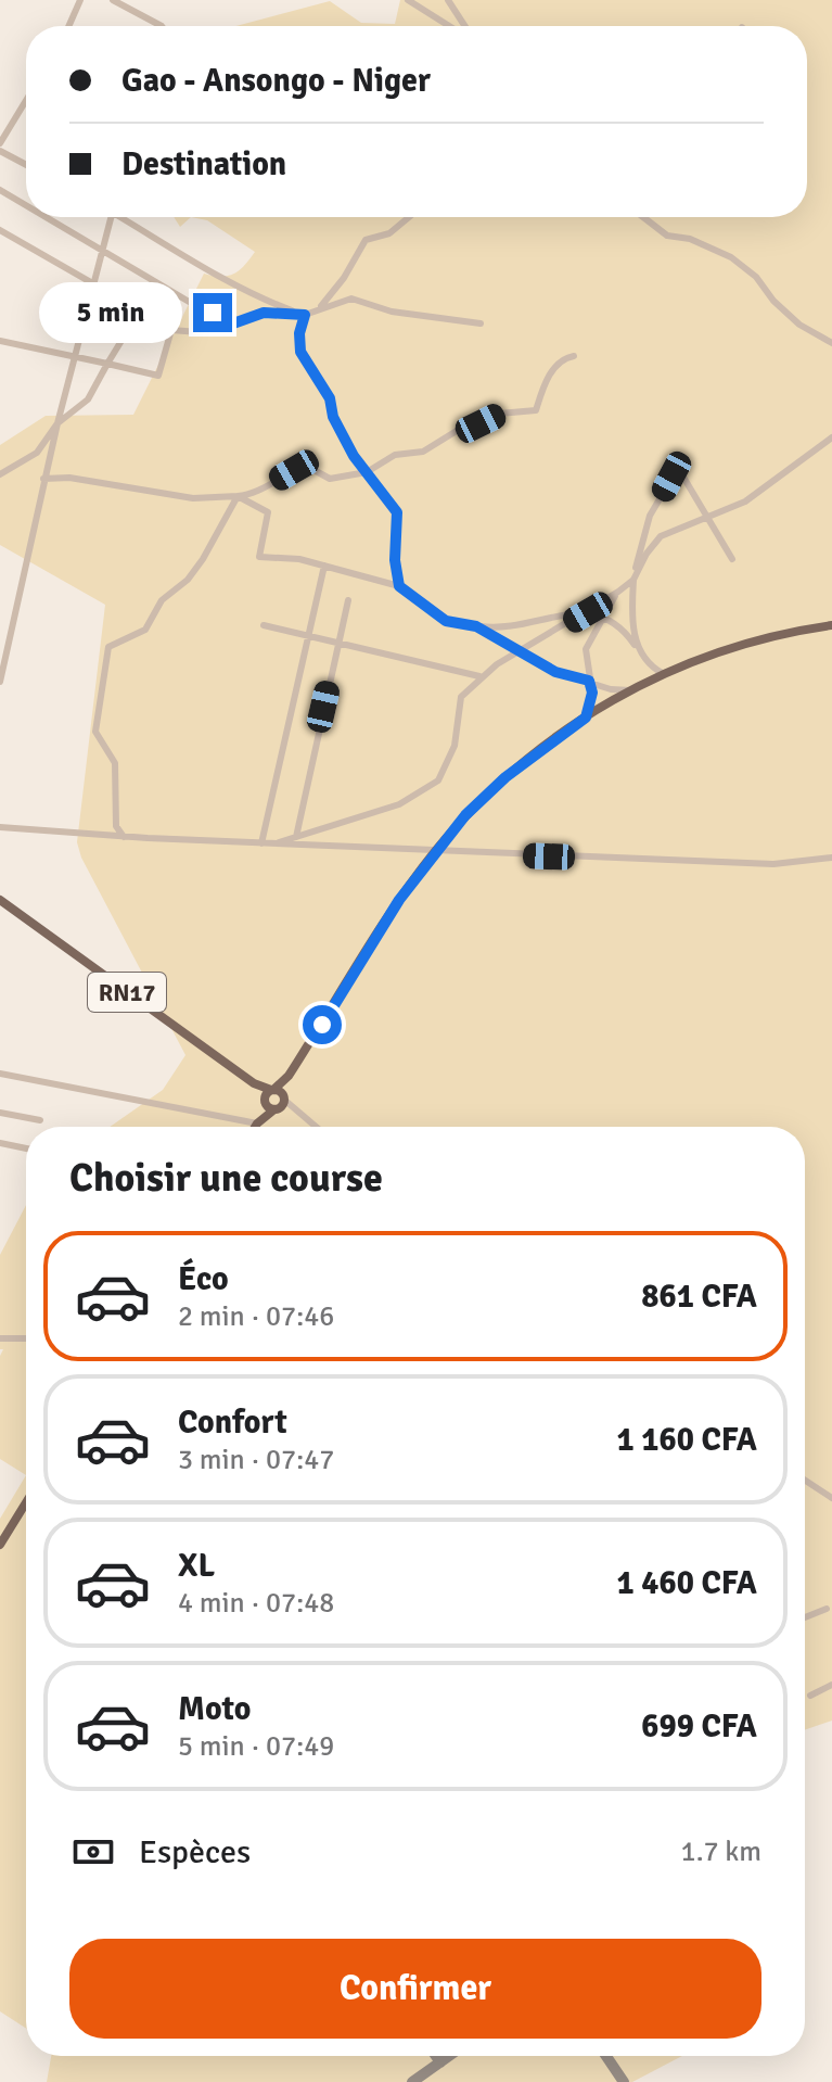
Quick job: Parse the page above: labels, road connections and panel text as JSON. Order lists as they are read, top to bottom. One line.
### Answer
{"streets":{"main road":["RN17"]},"page":{"banner":["Gao - Ansongo - Niger","Destination"],"bubble":"5 min","heading":"Choisir une course","list":[{"name":"Éco","note":"2 min · 07:46","value":"861 CFA"},{"name":"Confort","note":"3 min · 07:47","value":"1 160 CFA"},{"name":"XL","note":"4 min · 07:48","value":"1 460 CFA"},{"name":"Moto","note":"5 min · 07:49","value":"699 CFA"}],"pay":["Espèces","1.7 km"],"buttons":"Confirmer"}}
